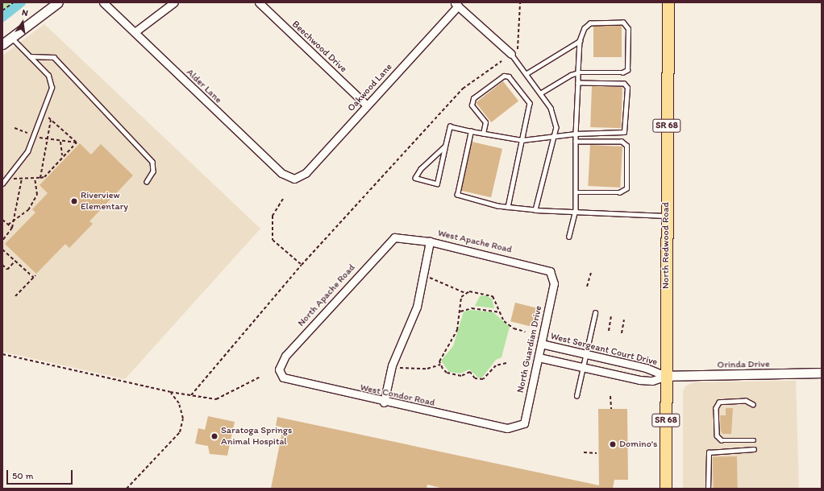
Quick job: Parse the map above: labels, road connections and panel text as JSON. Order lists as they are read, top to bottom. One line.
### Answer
{"streets":{"main road":["SR 68","North Redwood Road"],"street":["Beechwood Drive","Alder Lane","Oakwood Lane","West Apache Road","North Apache Road","North Guardian Drive","West Sergeant Court Drive","Orinda Drive","West Condor Road"]},"crossings":[["Beechwood Drive","Oakwood Lane"],["Alder Lane","Oakwood Lane"],["West Apache Road","North Apache Road"],["West Apache Road","North Guardian Drive"],["North Redwood Road","West Sergeant Court Drive"],["North Redwood Road","Orinda Drive"],["North Apache Road","West Condor Road"],["North Guardian Drive","West Sergeant Court Drive"],["North Guardian Drive","West Condor Road"],["West Sergeant Court Drive","Orinda Drive"]],"places":["Riverview Elementary","Saratoga Springs Animal Hospital","Domino's"],"scale_bar":"50 m","north":"top"}
